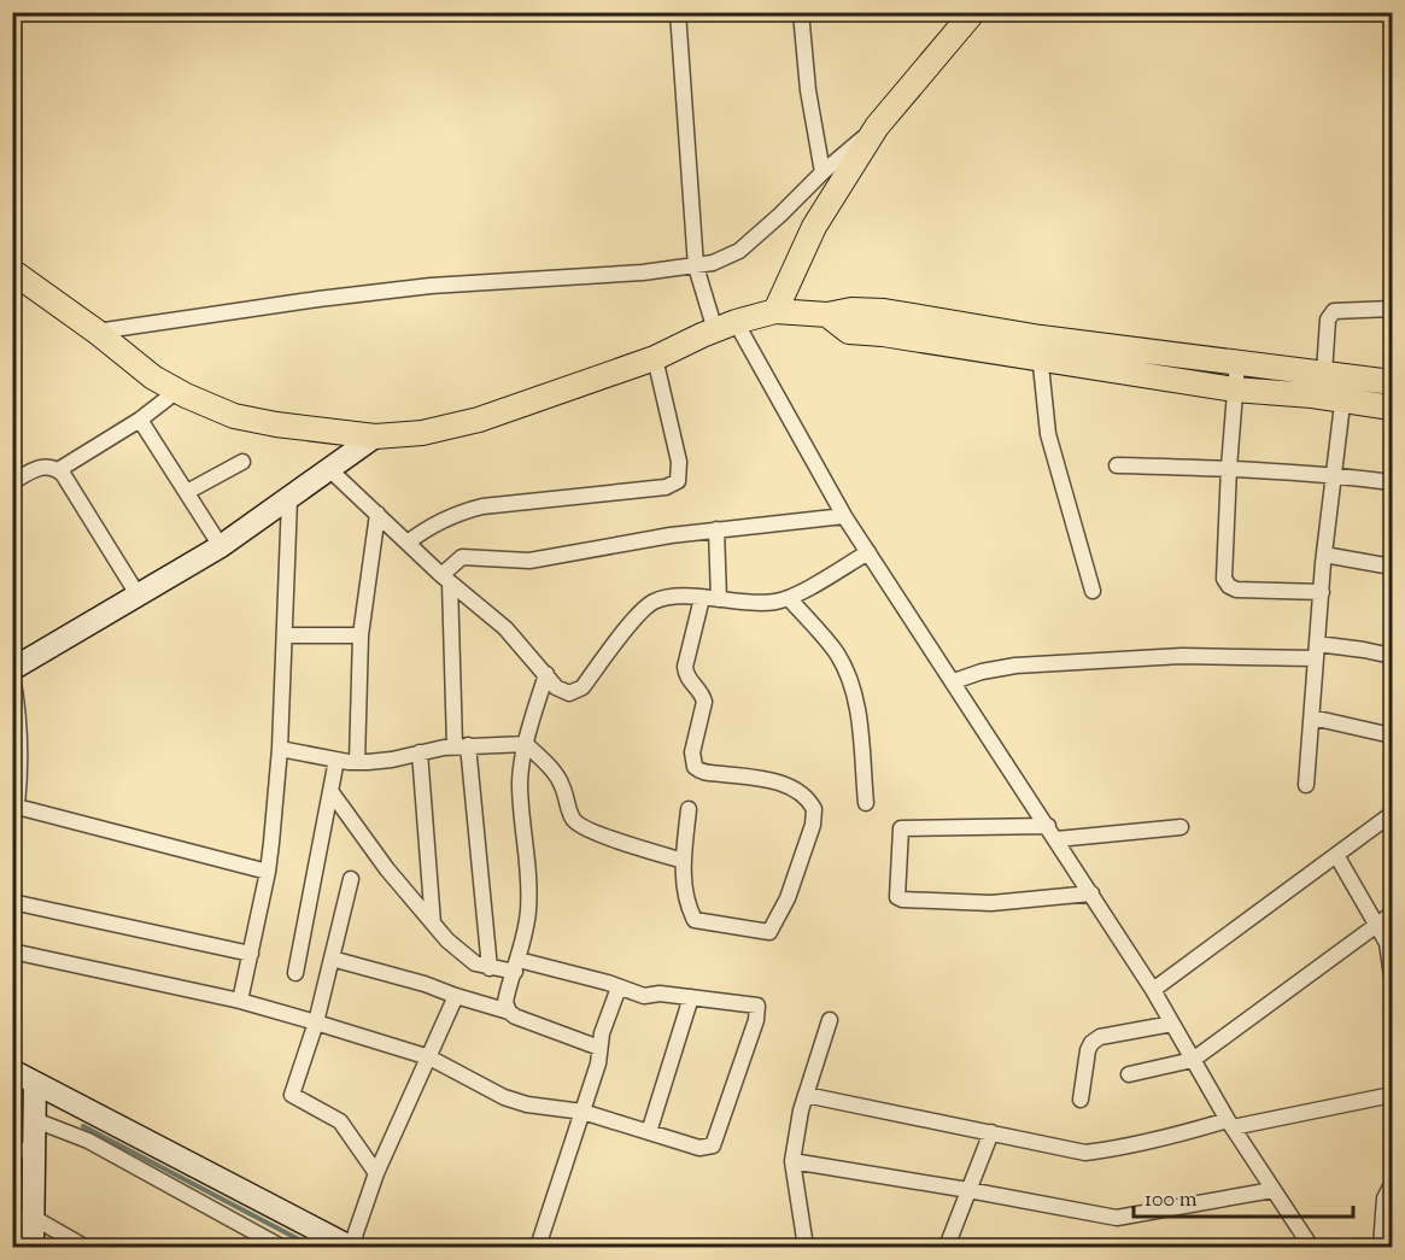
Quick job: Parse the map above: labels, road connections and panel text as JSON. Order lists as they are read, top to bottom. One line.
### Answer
{"scale_bar":"100 m"}
